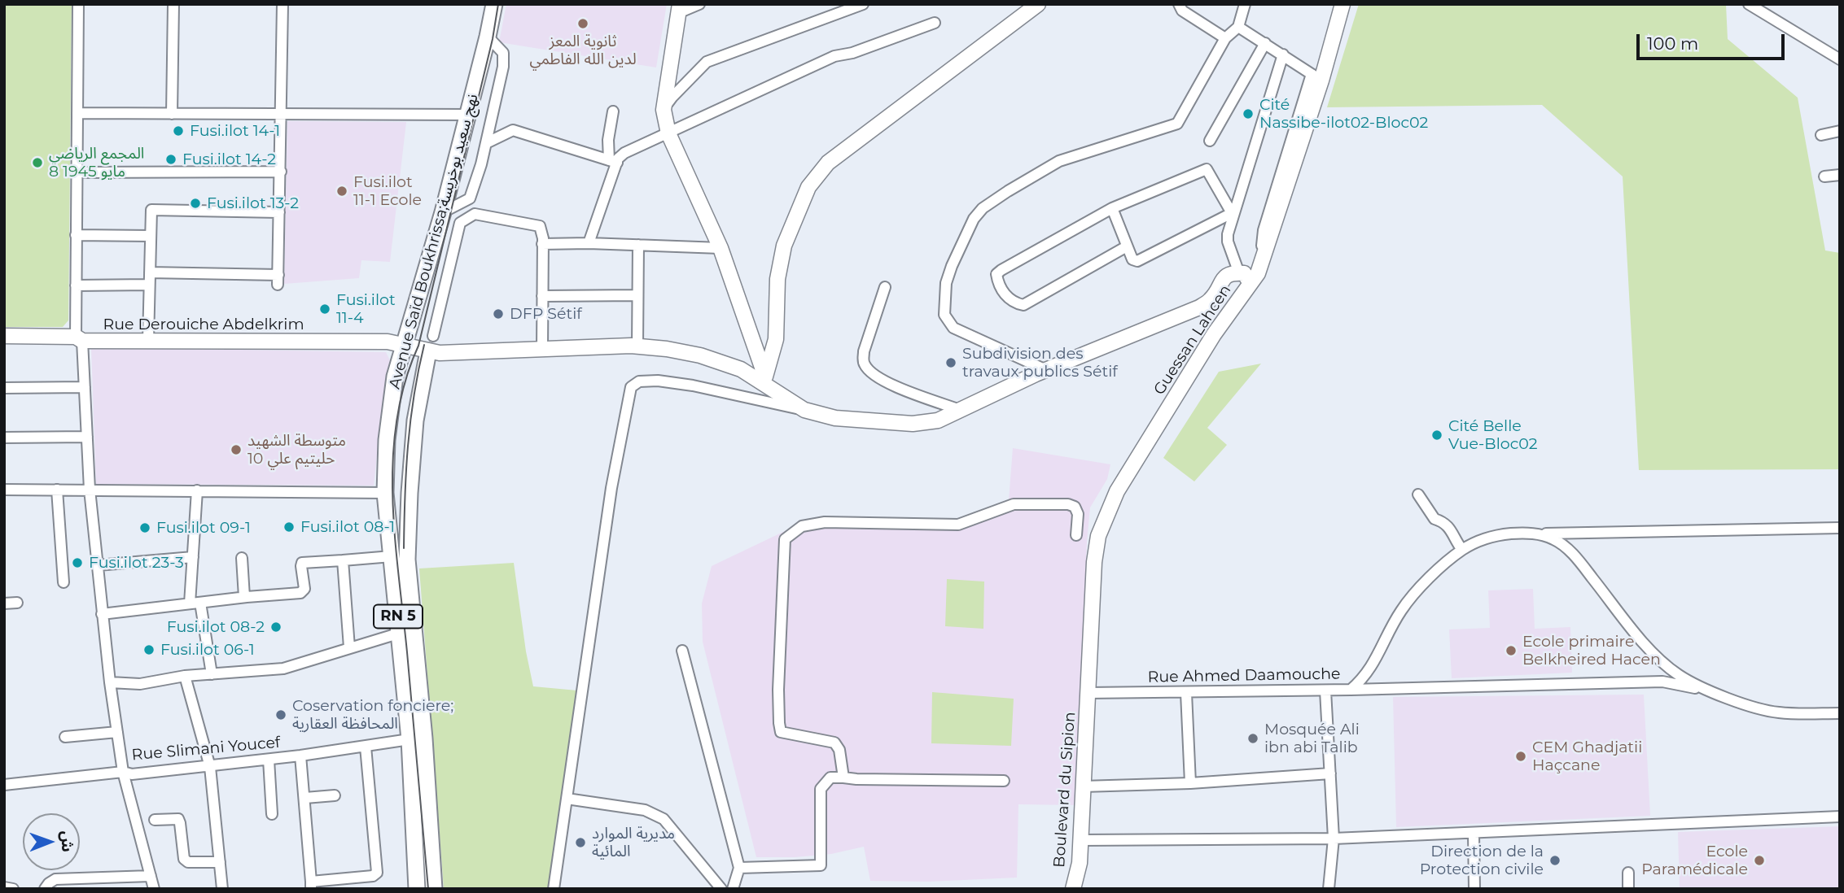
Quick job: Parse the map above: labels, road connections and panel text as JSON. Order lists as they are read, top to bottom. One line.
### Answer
{"streets":{"main road":["Avenue Saïd Boukhrissa;نهج سعيد بوخريسة","RN 5"],"street":["Rue Derouiche Abdelkrim","Guessan Lahcen","Rue Ahmed Daamouche","Rue Slimani Youcef","Boulevard du Sipion"]},"crossings":[["Avenue Saïd Boukhrissa;نهج سعيد بوخريسة","Rue Derouiche Abdelkrim"],["Avenue Saïd Boukhrissa;نهج سعيد بوخريسة","Rue Slimani Youcef"],["Rue Derouiche Abdelkrim","Guessan Lahcen"],["Guessan Lahcen","Rue Ahmed Daamouche"],["Guessan Lahcen","Boulevard du Sipion"],["Rue Ahmed Daamouche","Boulevard du Sipion"]],"places":["ثانوية المعز لدين الله الفاطمي","Cité Nassibe-ilot02-Bloc02","Fusi.ilot 14-1","Fusi.ilot 14-2","المجمع الرياضي 8 مايو 1945","Fusi.ilot 11-1 Ecole","Fusi.ilot 13-2","Fusi.ilot 11-4","DFP Sétif","Subdivision des travaux publics Sétif","Cité Belle Vue-Bloc02","متوسطة الشهيد حليتيم علي 10","Fusi.ilot 08-1","Fusi.ilot 09-1","Fusi.ilot 23-3","Fusi.ilot 08-2","Fusi.ilot 06-1","Ecole primaire Belkheired Hacen","Coservation fonciere; المحافظة العقارية","Mosquée Ali ibn abi Talib","CEM Ghadjatii Haçcane","مديرية الموارد المائية","Direction de la Protection civile","Ecole Paramédicale"],"scale_bar":"100 m","north":"right"}
